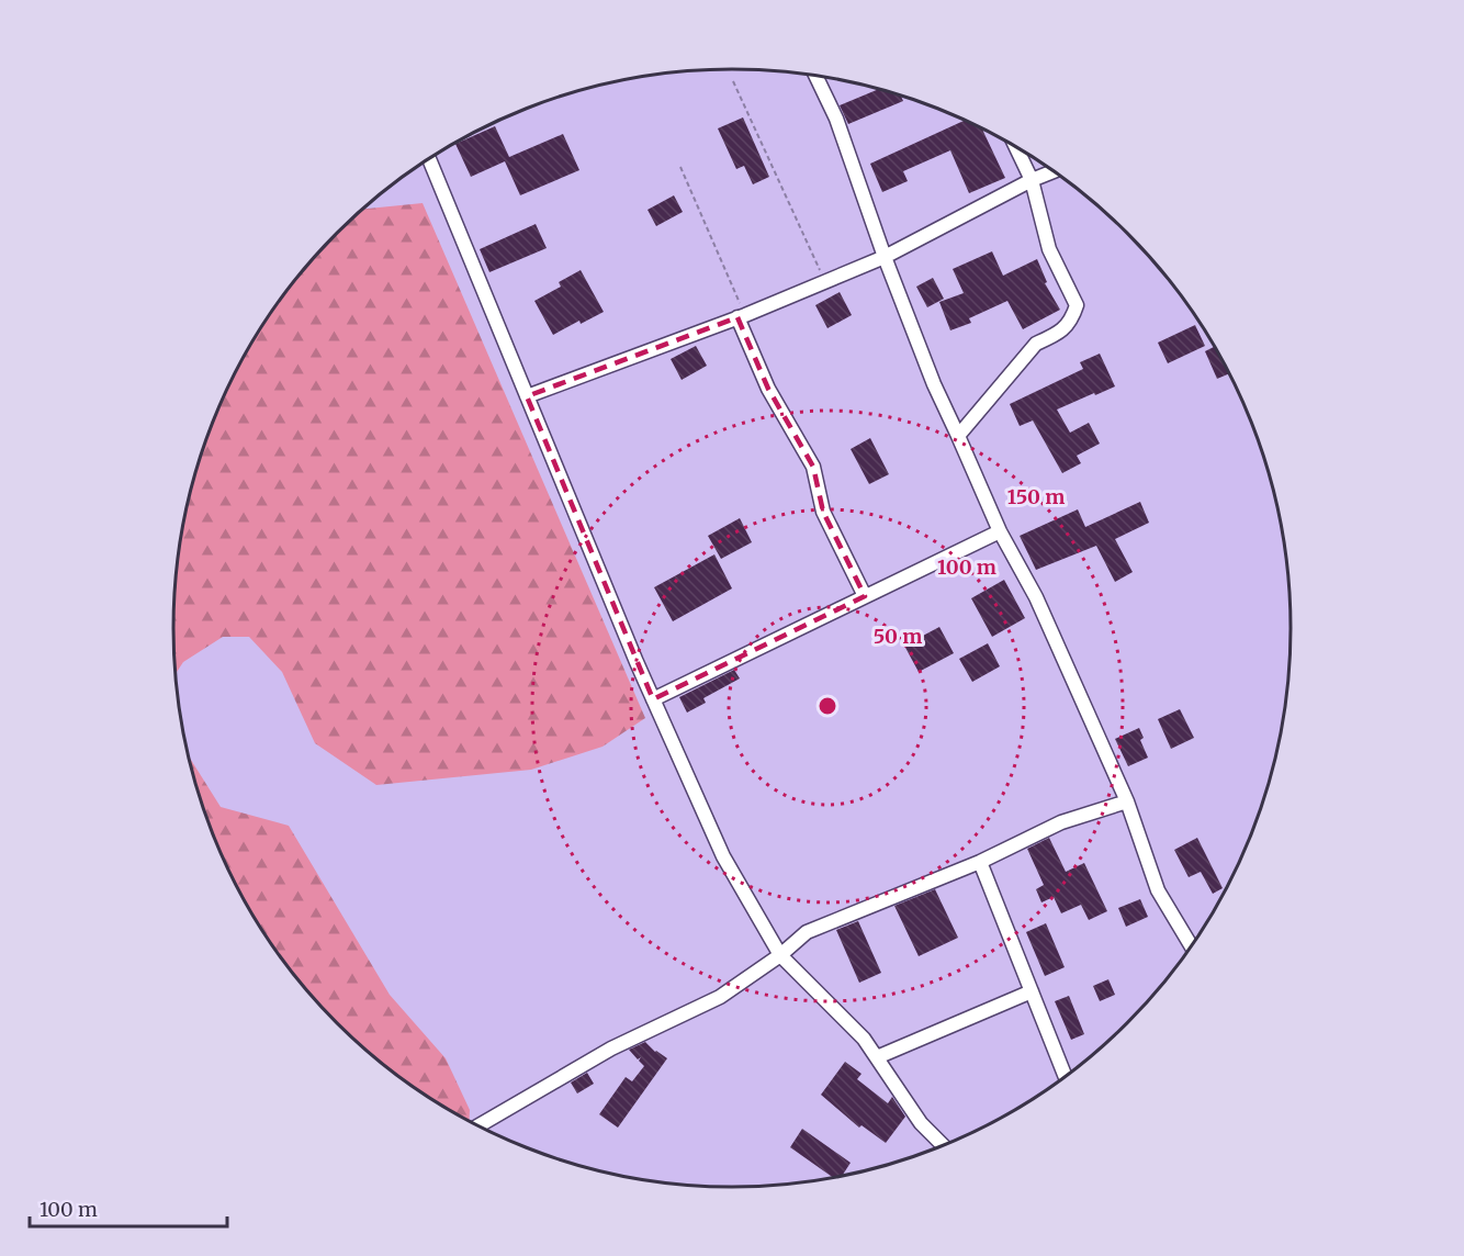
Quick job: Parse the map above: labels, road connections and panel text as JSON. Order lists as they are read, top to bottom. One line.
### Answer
{"scale_bar":"100 m","rings":["150 m","100 m","50 m"]}
